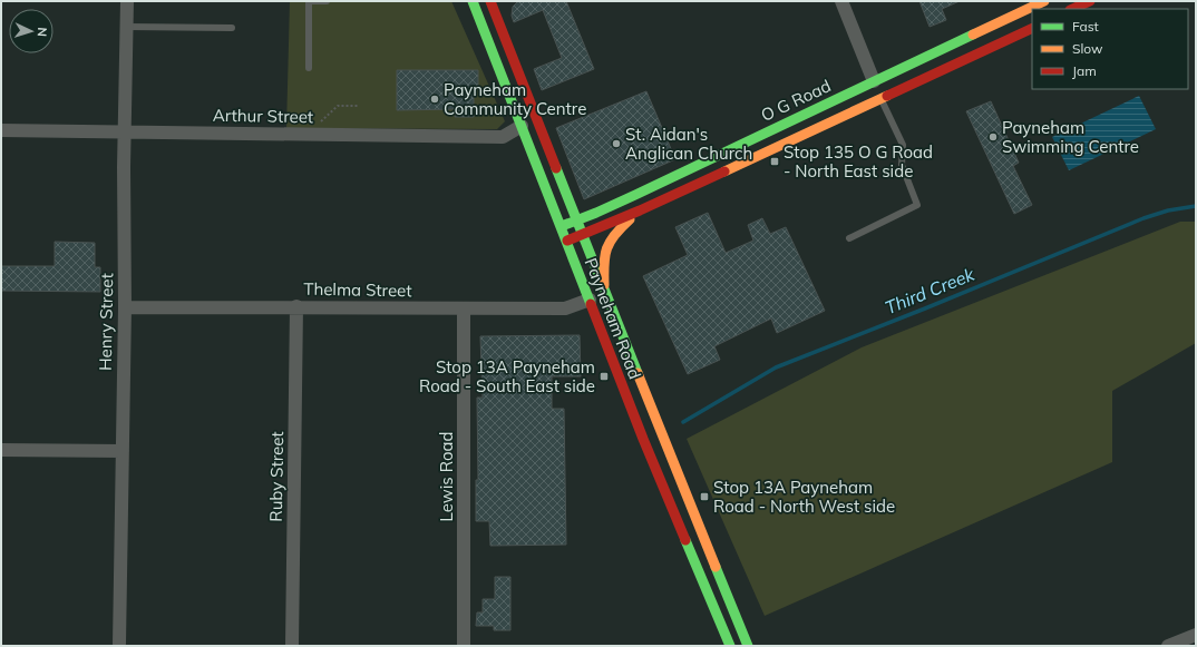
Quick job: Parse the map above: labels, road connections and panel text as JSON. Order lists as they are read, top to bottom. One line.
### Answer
{"streets":{"main road":["O G Road","Payneham Road"],"street":["Arthur Street","Thelma Street","Henry Street","Ruby Street","Lewis Road"]},"crossings":[["O G Road","Payneham Road"],["Arthur Street","Payneham Road"],["Arthur Street","Henry Street"],["Thelma Street","Payneham Road"],["Thelma Street","Henry Street"],["Thelma Street","Ruby Street"],["Thelma Street","Lewis Road"]],"water":["Third Creek"],"places":{"other":["Payneham Community Centre","Payneham Swimming Centre","St. Aidan's Anglican Church"],"transit":["Stop 135 O G Road - North East side","Stop 13A Payneham Road - South East side","Stop 13A Payneham Road - North West side"]},"legend":["Fast","Slow","Jam"],"north":"right"}
